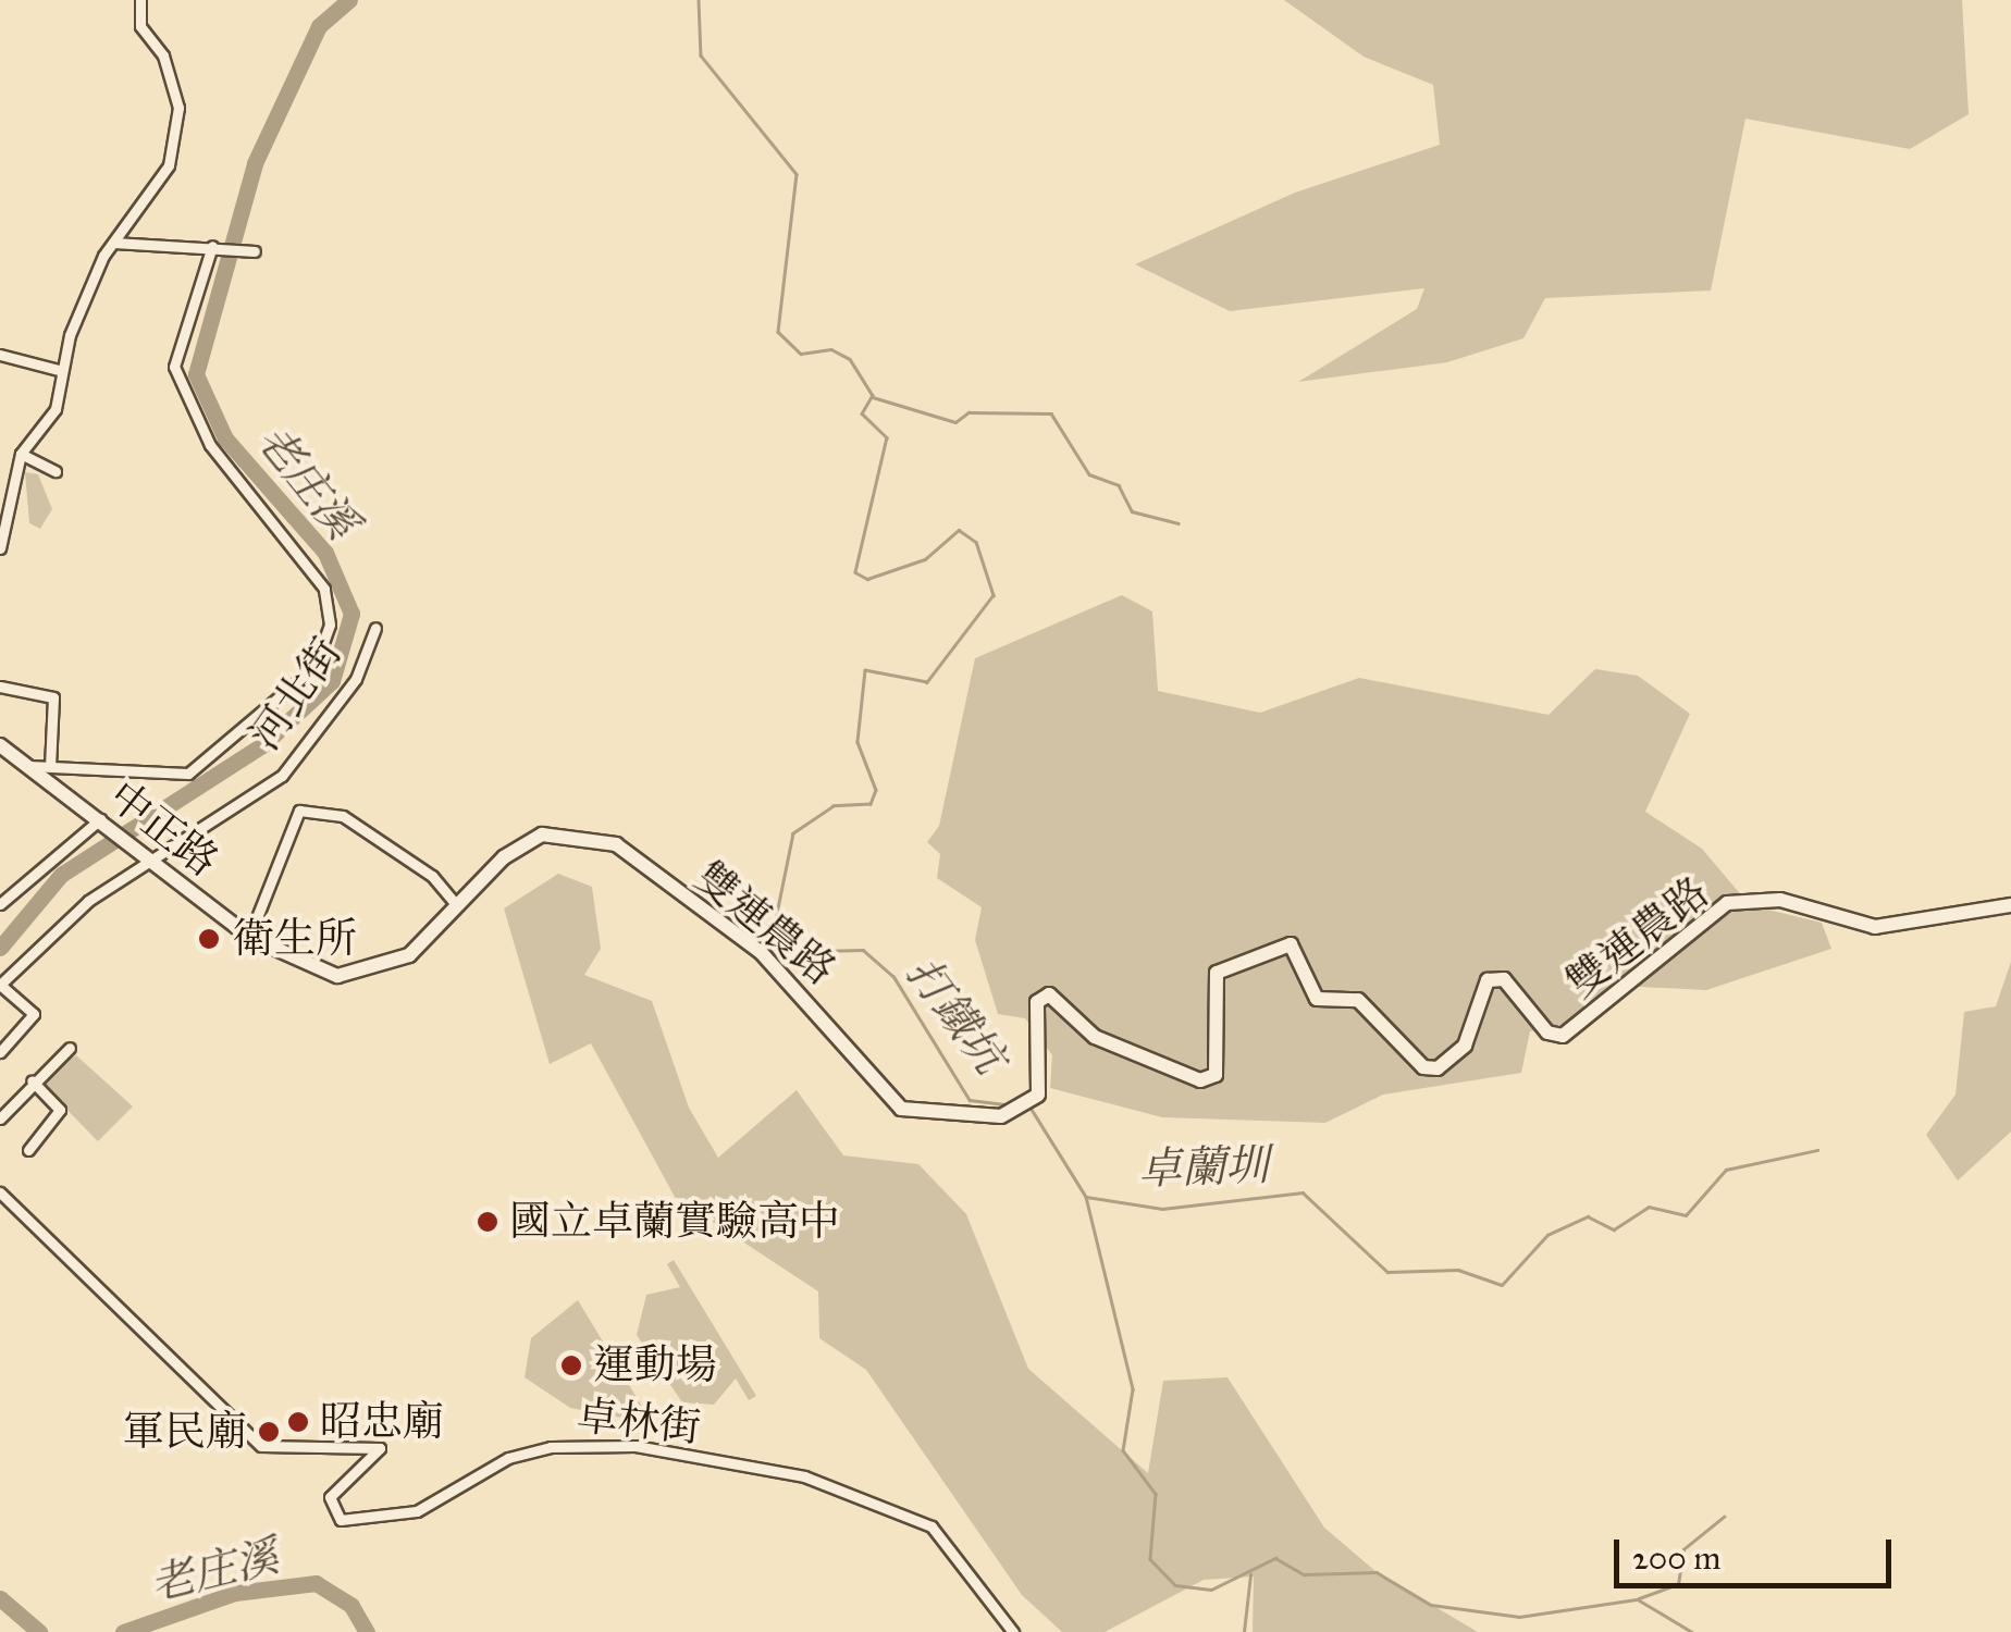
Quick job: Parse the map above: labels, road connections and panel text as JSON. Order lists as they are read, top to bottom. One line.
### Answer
{"streets":{"street":["河北街","中正路","雙連農路","卓林街"]},"crossings":[["河北街","中正路"],["中正路","雙連農路"]],"water":["老庄溪","打鐵坑","卓蘭圳"],"places":["衛生所","國立卓蘭實驗高中","運動場","昭忠廟","軍民廟"],"scale_bar":"200 m"}
